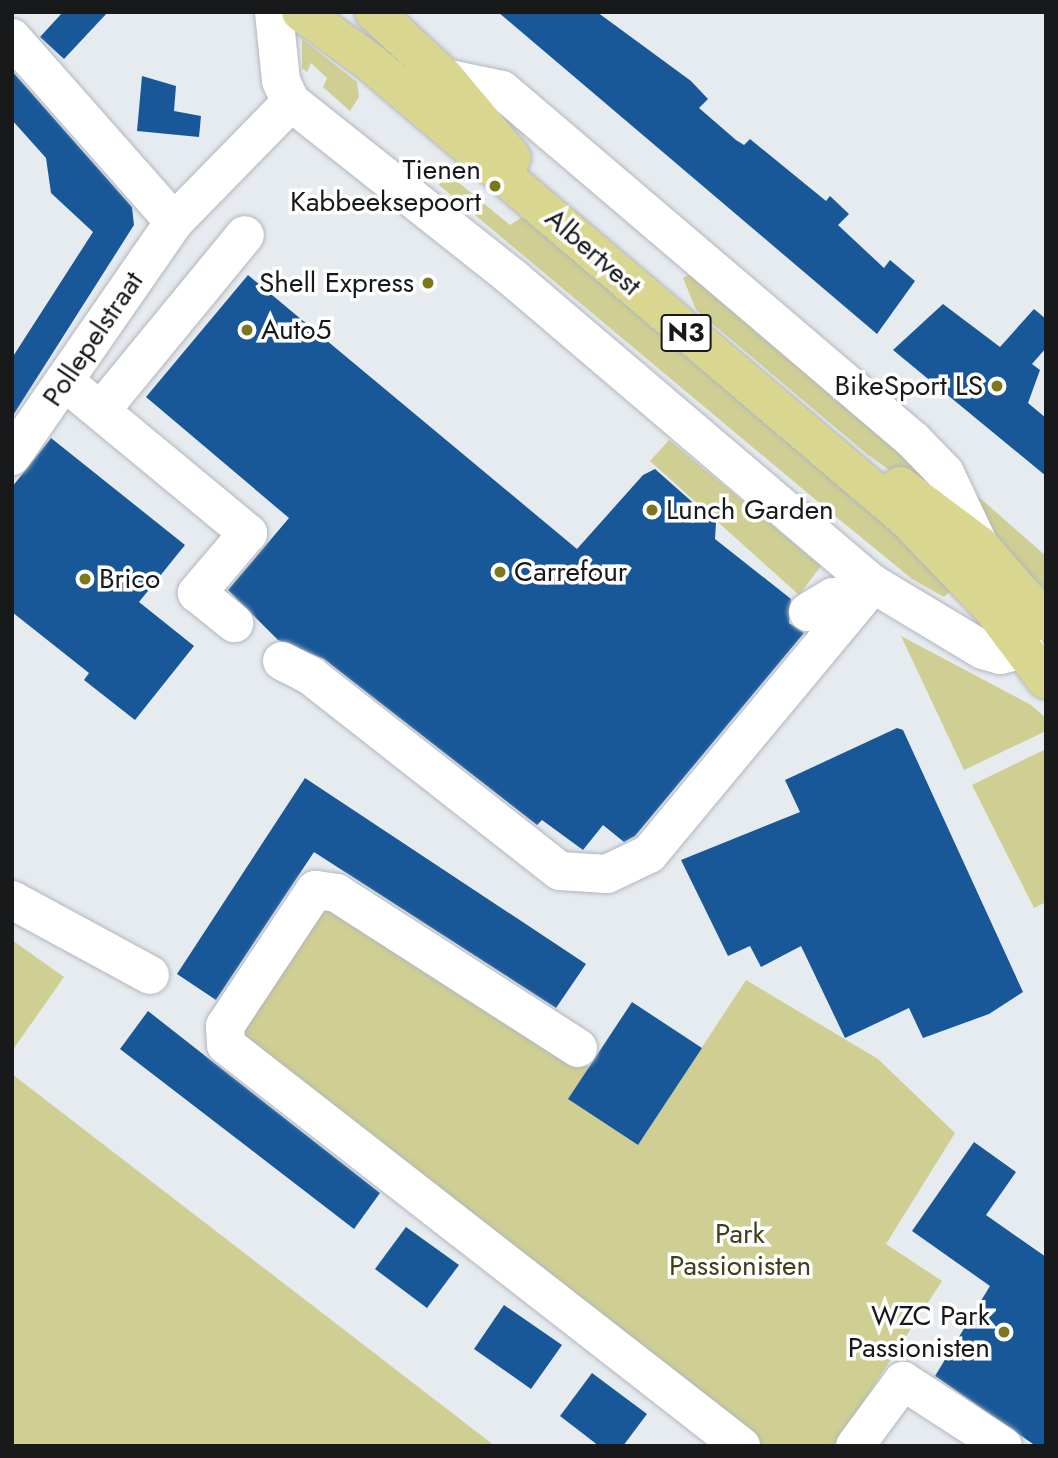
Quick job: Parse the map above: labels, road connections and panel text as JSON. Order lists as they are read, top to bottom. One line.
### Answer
{"streets":{"main road":["Albertvest","N3"],"street":["Pollepelstraat"]},"parks":["Park Passionisten"],"places":["Tienen Kabbeeksepoort","Shell Express","Auto5","BikeSport LS","Lunch Garden","Carrefour","Brico","WZC Park Passionisten"]}
